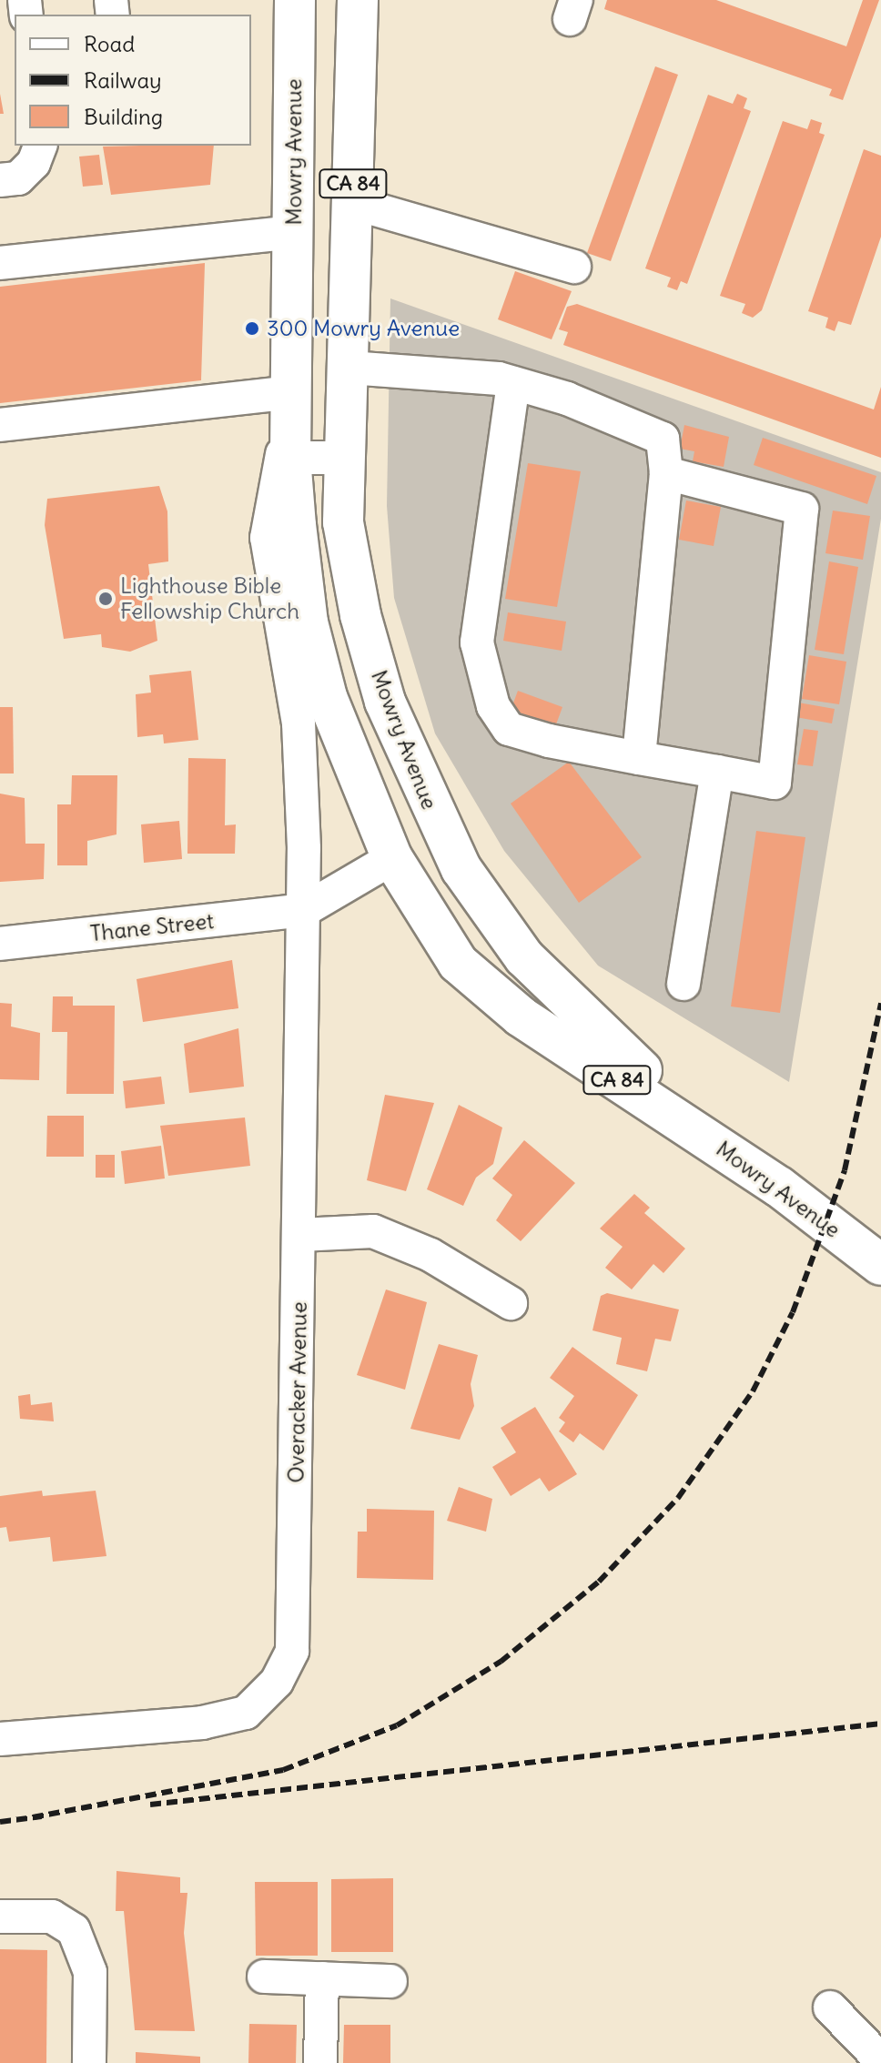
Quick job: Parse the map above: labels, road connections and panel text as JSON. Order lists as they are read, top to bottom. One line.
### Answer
{"streets":{"main road":["Mowry Avenue","CA 84"],"street":["Thane Street","Overacker Avenue"]},"crossings":[["Mowry Avenue","Thane Street"],["Mowry Avenue","Overacker Avenue"],["Thane Street","Overacker Avenue"]],"places":["300 Mowry Avenue","Lighthouse Bible Fellowship Church"],"legend":["Road","Railway","Building"]}
